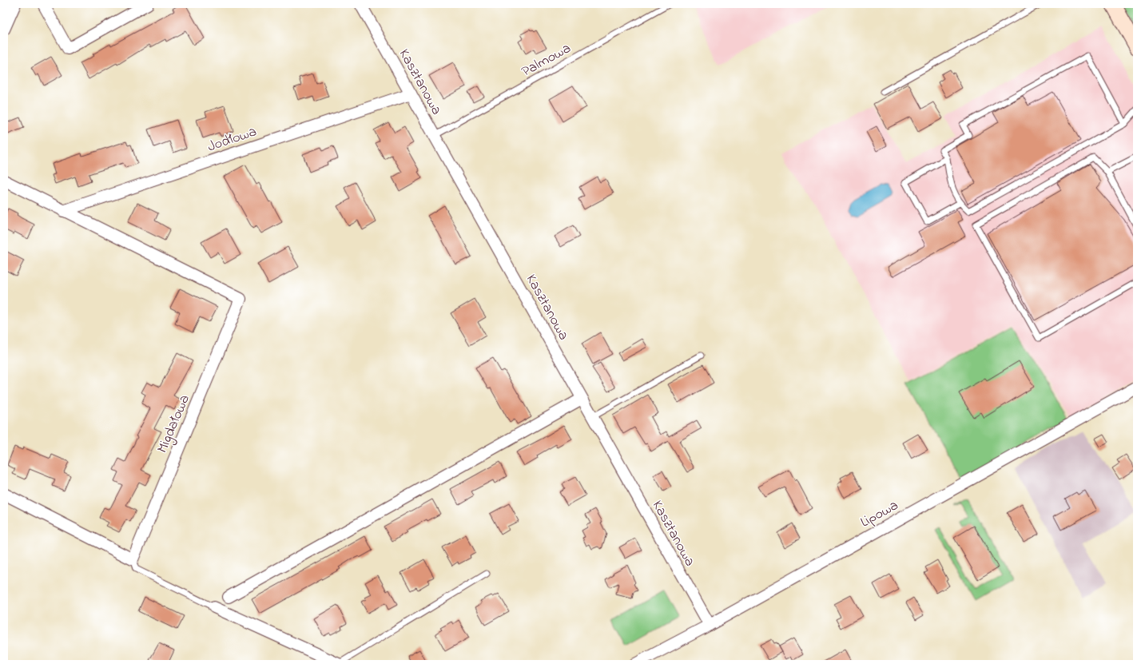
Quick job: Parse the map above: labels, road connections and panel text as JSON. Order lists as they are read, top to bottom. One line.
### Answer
{"streets":{"street":["Kasztanowa","Jodłowa","Migdałowa","Lipowa"],"lane":["Palmowa"]},"crossings":[["Palmowa","Kasztanowa"],["Kasztanowa","Jodłowa"],["Kasztanowa","Lipowa"],["Jodłowa","Migdałowa"]]}
